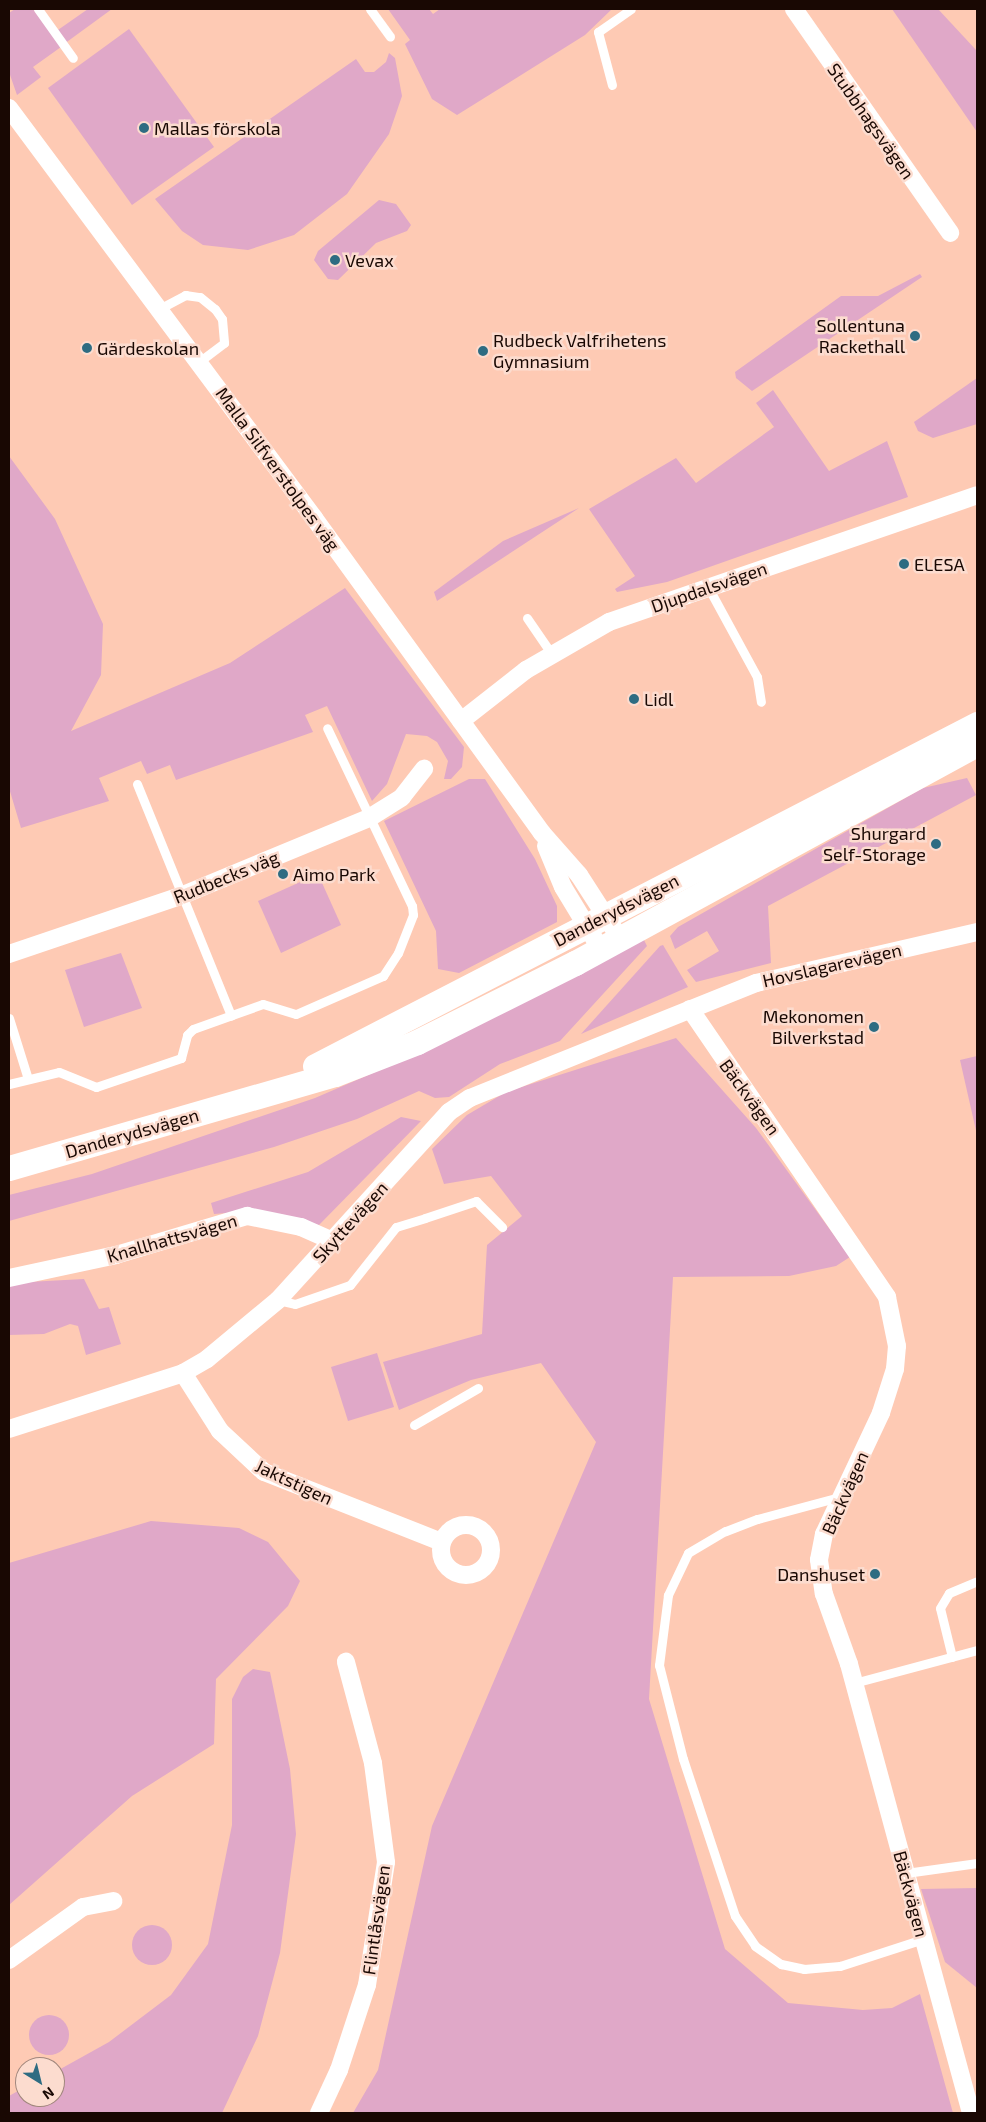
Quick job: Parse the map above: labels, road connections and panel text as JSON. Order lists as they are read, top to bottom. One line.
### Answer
{"streets":{"main road":["Danderydsvägen"],"street":["Stubbhagsvägen","Malla Silfverstolpes väg","Djupdalsvägen","Rudbecks väg","Hovslagarevägen","Bäckvägen","Skyttevägen","Knallhattsvägen","Jaktstigen","Flintlåsvägen"]},"crossings":[["Malla Silfverstolpes väg","Djupdalsvägen"],["Malla Silfverstolpes väg","Danderydsvägen"],["Hovslagarevägen","Bäckvägen"],["Hovslagarevägen","Skyttevägen"],["Bäckvägen","Skyttevägen"],["Skyttevägen","Knallhattsvägen"],["Skyttevägen","Jaktstigen"]],"places":["Mallas förskola","Vevax","Sollentuna Rackethall","Gärdeskolan","Rudbeck Valfrihetens Gymnasium","ELESA","Lidl","Shurgard Self-Storage","Aimo Park","Mekonomen Bilverkstad","Danshuset"],"north":"bottom right"}
